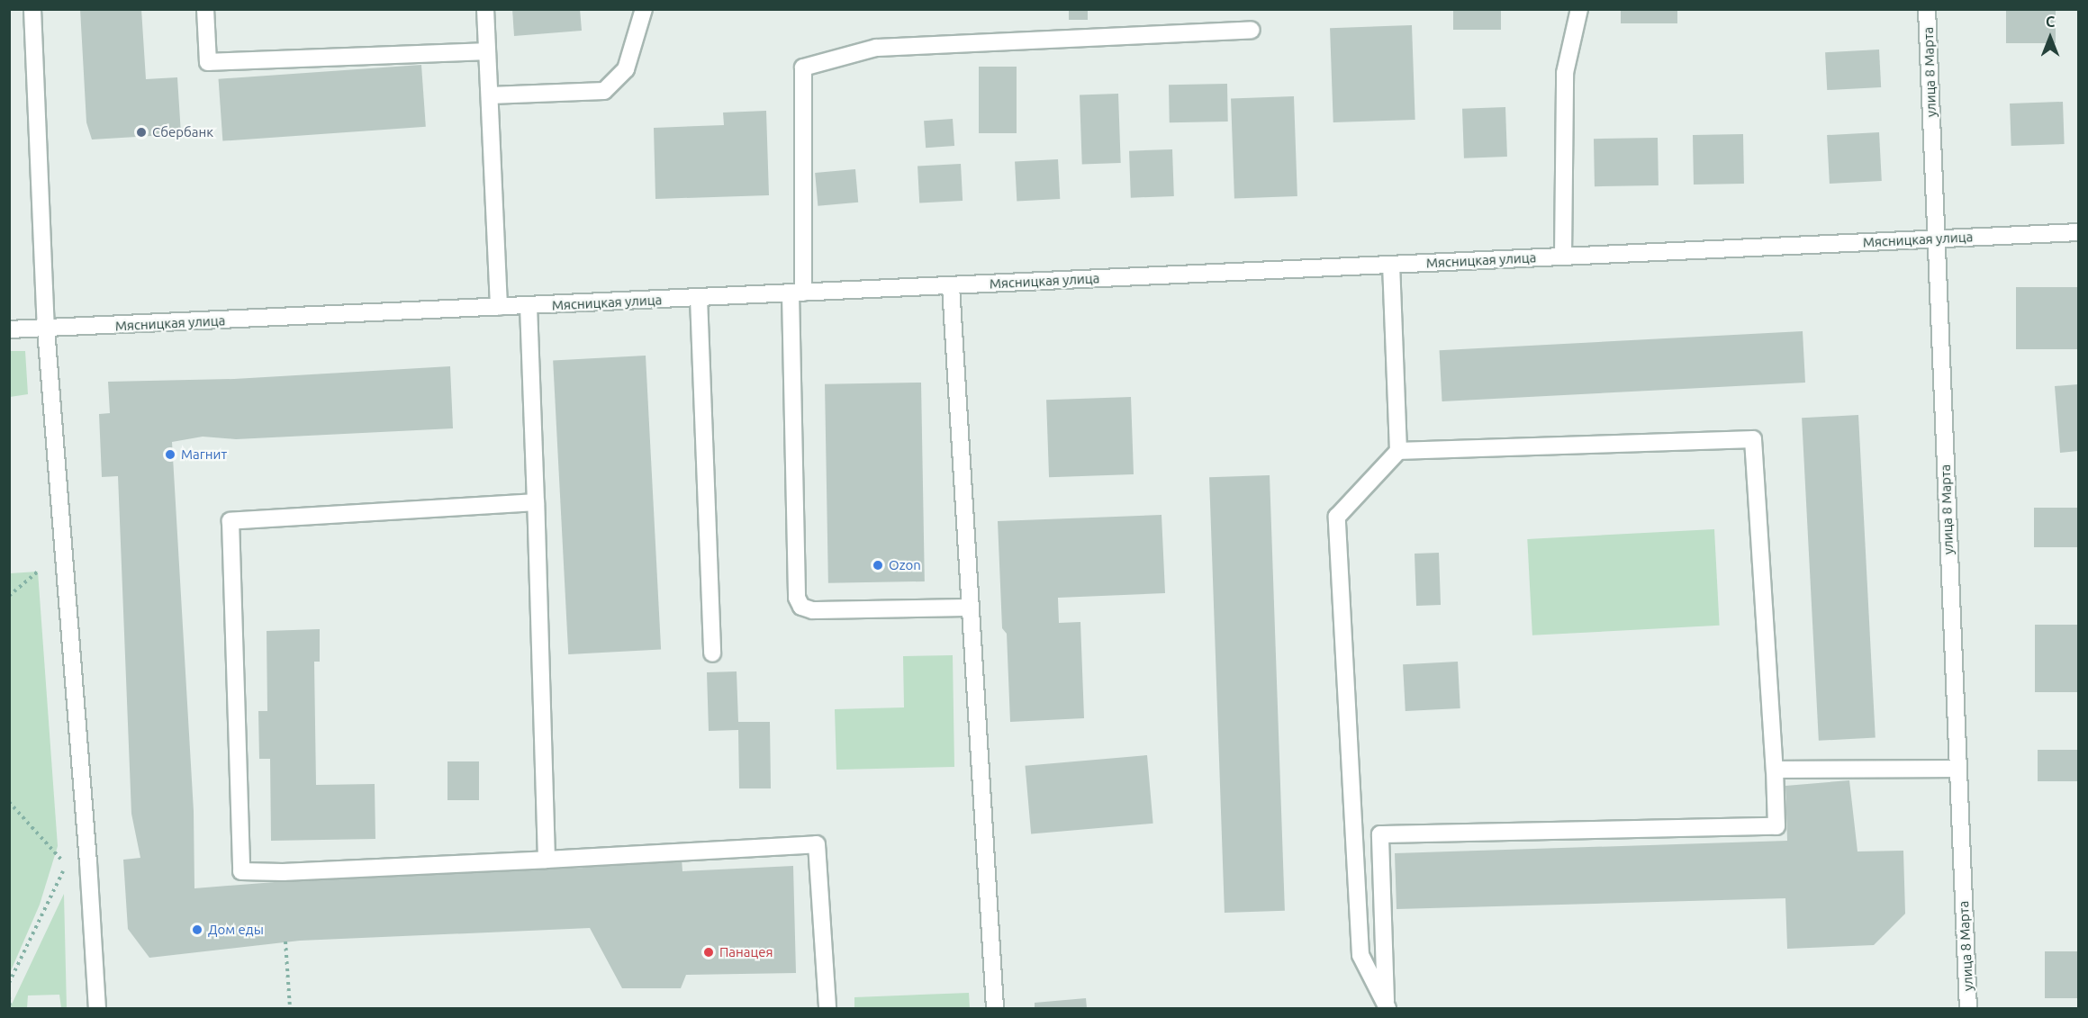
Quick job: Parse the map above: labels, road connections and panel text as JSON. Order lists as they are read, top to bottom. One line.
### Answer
{"streets":{"street":["улица 8 Марта","Мясницкая улица"]},"crossings":[["улица 8 Марта","Мясницкая улица"]],"places":["Сбербанк","Магнит","Ozon","Дом еды","Панацея"],"north":"top"}
